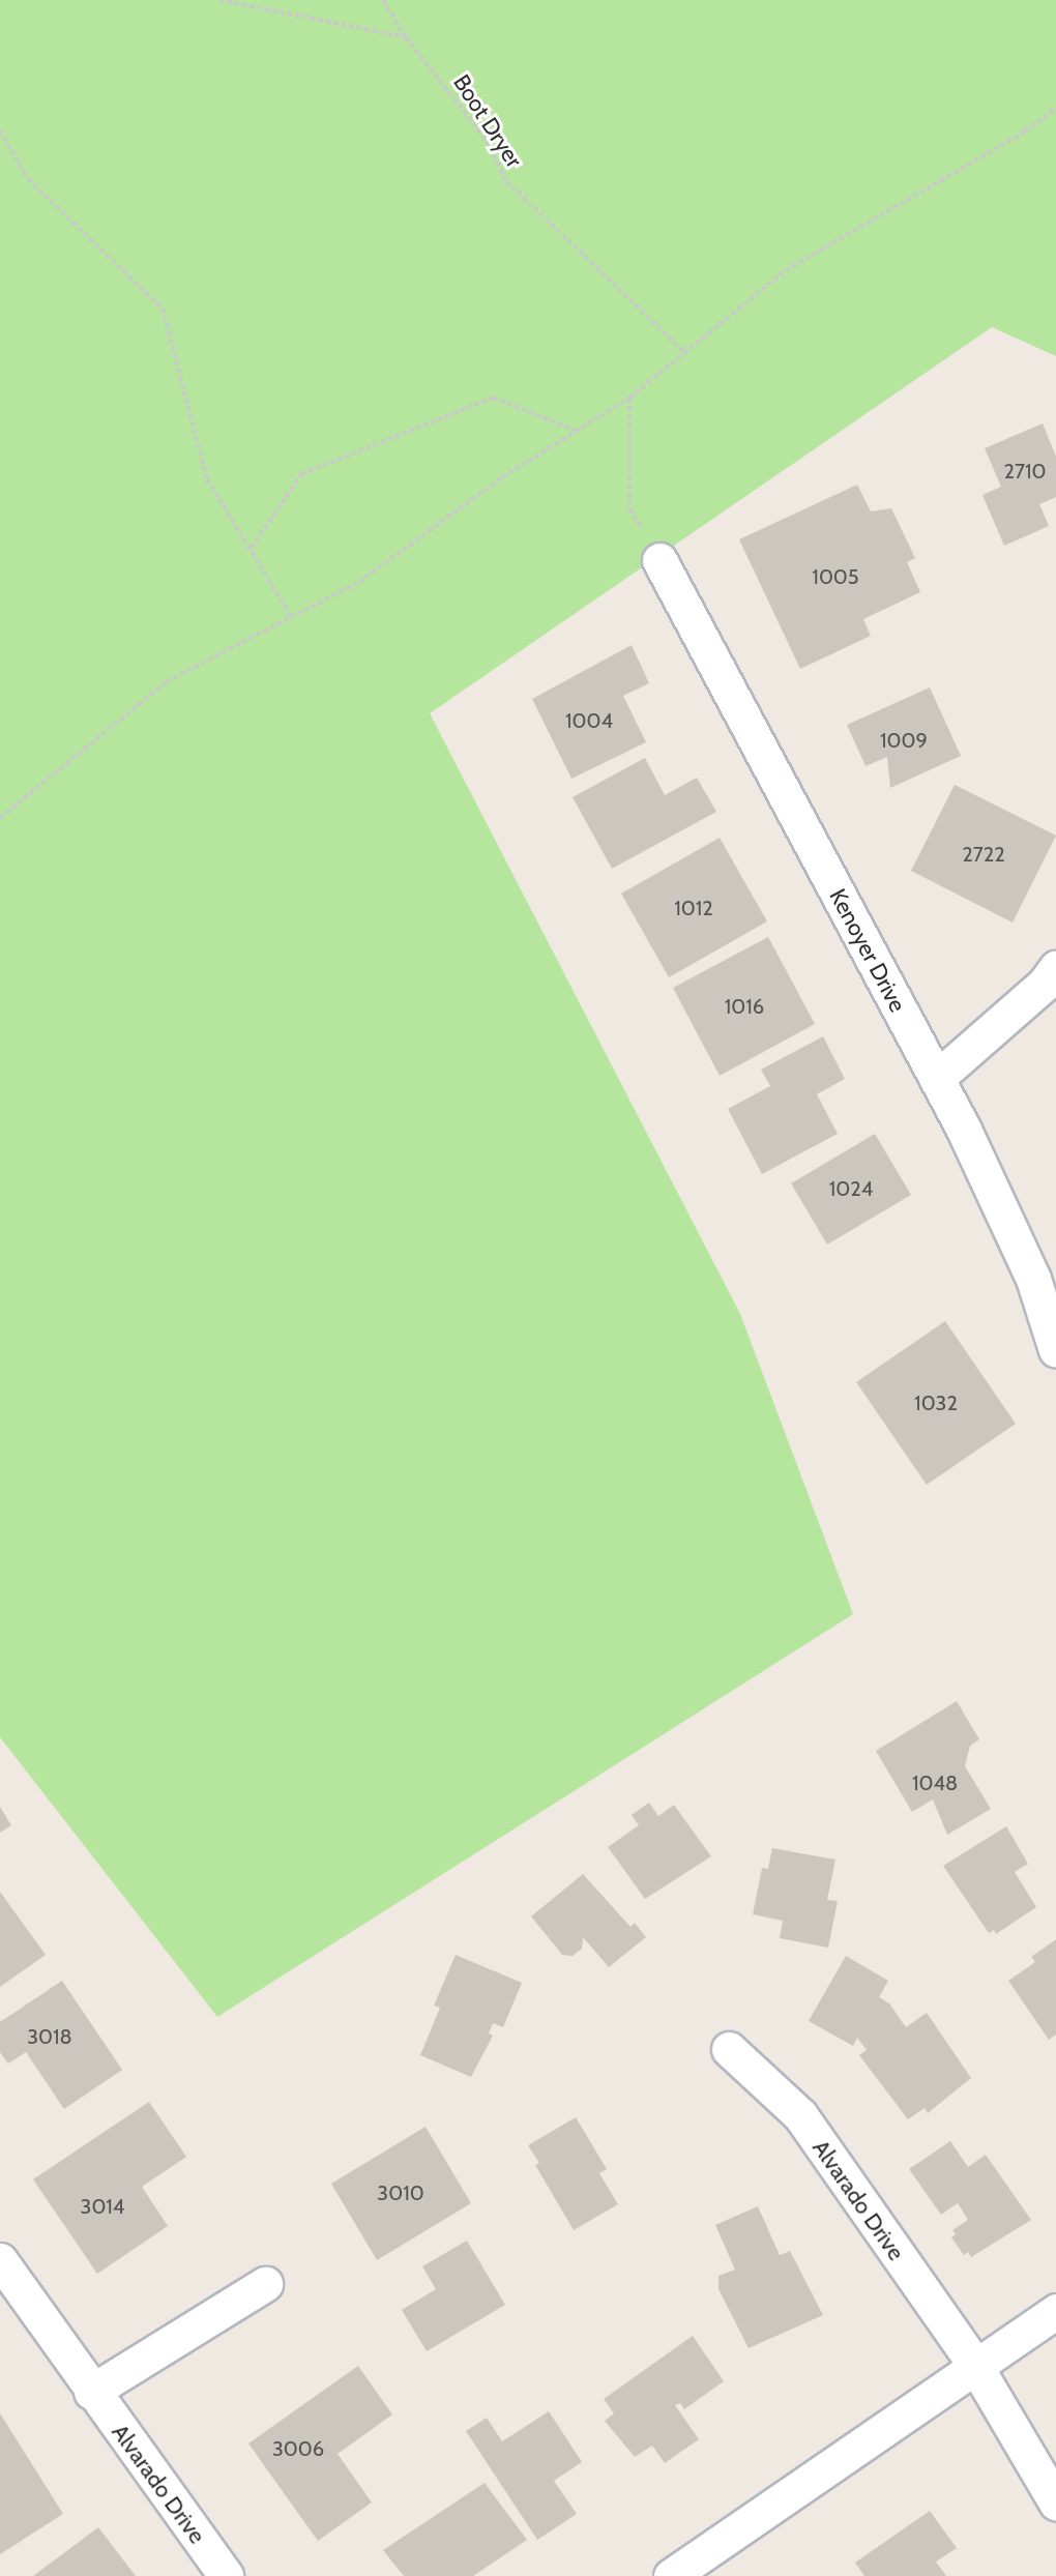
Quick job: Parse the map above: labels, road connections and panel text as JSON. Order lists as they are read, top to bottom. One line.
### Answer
{"streets":{"street":["Kenoyer Drive","Alvarado Drive"],"path":["Boot Dryer"]},"house_numbers":["2710","1005","1004","1009","2722","1012","1016","1024","1032","1048","3018","3010","3014","3006"]}
